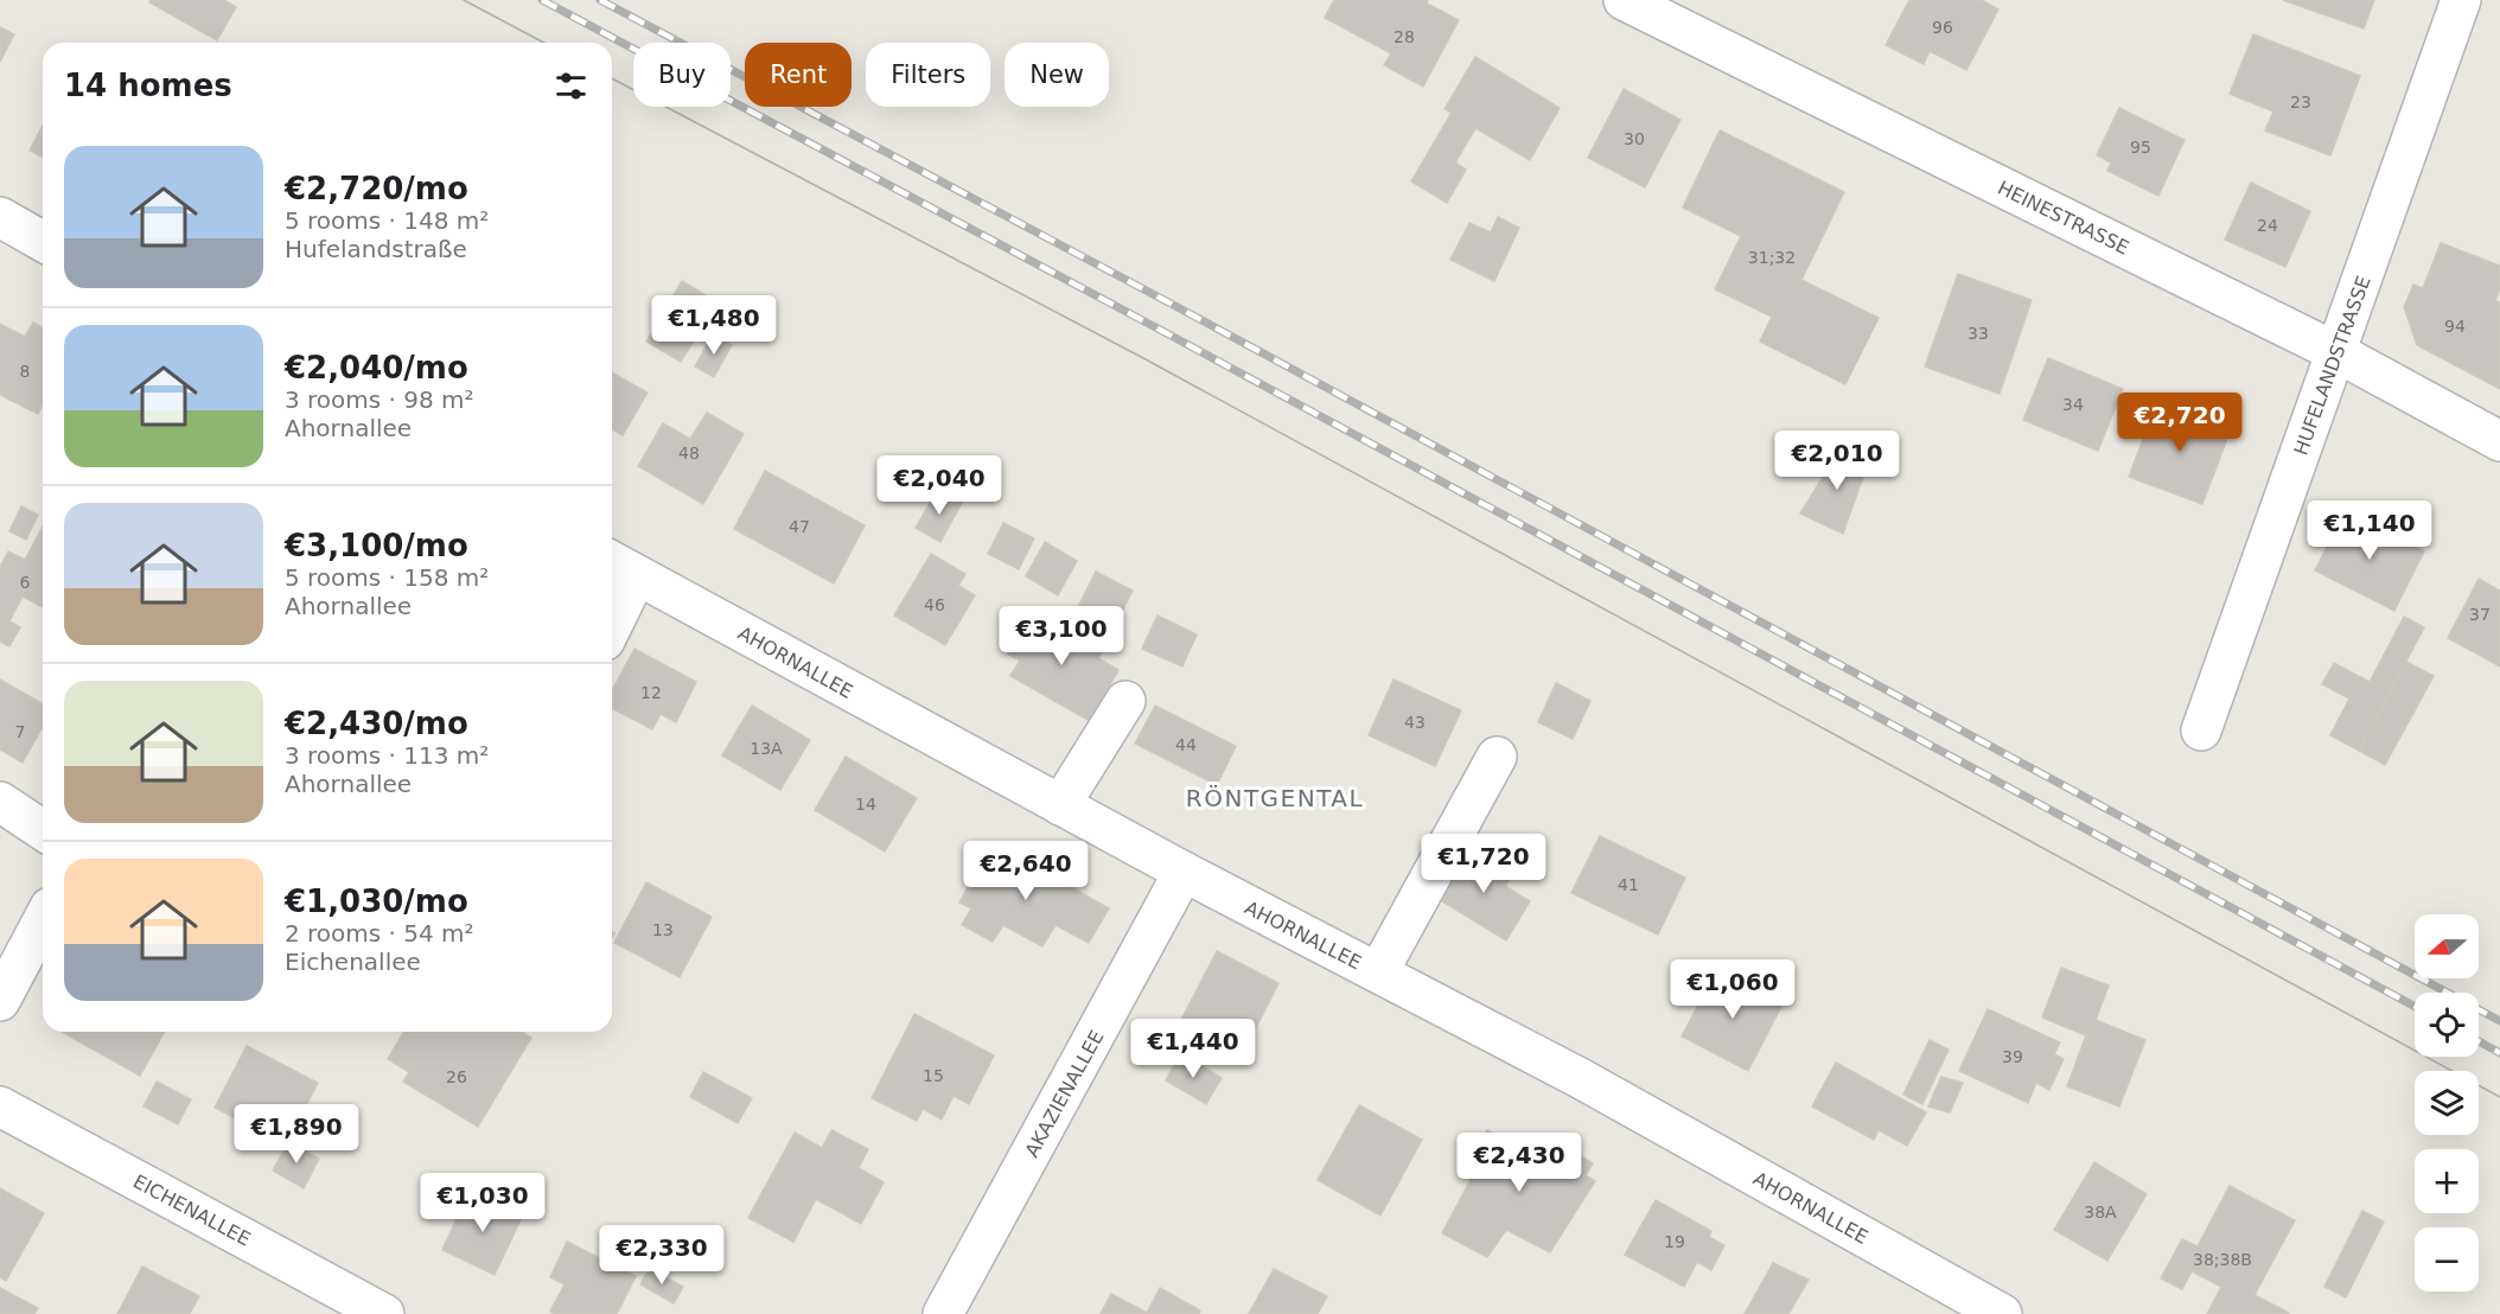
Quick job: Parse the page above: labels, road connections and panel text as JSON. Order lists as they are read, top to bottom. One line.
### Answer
{"streets":{"street":["HEINESTRASSE","HUFELANDSTRASSE","AHORNALLEE","AKAZIENALLEE","EICHENALLEE"]},"crossings":[["HEINESTRASSE","HUFELANDSTRASSE"],["AHORNALLEE","AKAZIENALLEE"]],"districts":["RÖNTGENTAL"],"house_numbers":["96","28","23","30","95","24","31;32","94","33","8","34","48","47","6","46","37","12","43","7","44","13A","14","41","13","39","15","26","38A","19","38;38B"],"north":"left","page":{"chip":["Buy","Rent","Filters","New"],"heading":"14 homes","list":[{"name":"€2,720/mo","note":"5 rooms · 148 m² · Hufelandstraße"},{"name":"€2,040/mo","note":"3 rooms · 98 m² · Ahornallee"},{"name":"€3,100/mo","note":"5 rooms · 158 m² · Ahornallee"},{"name":"€2,430/mo","note":"3 rooms · 113 m² · Ahornallee"},{"name":"€1,030/mo","note":"2 rooms · 54 m² · Eichenallee"}],"price":["€1,480","€2,720","€2,010","€2,040","€1,140","€3,100","€1,720","€2,640","€1,060","€1,440","€1,890","€2,430","€1,030","€2,330"],"map_buttons":["+","−"]}}
